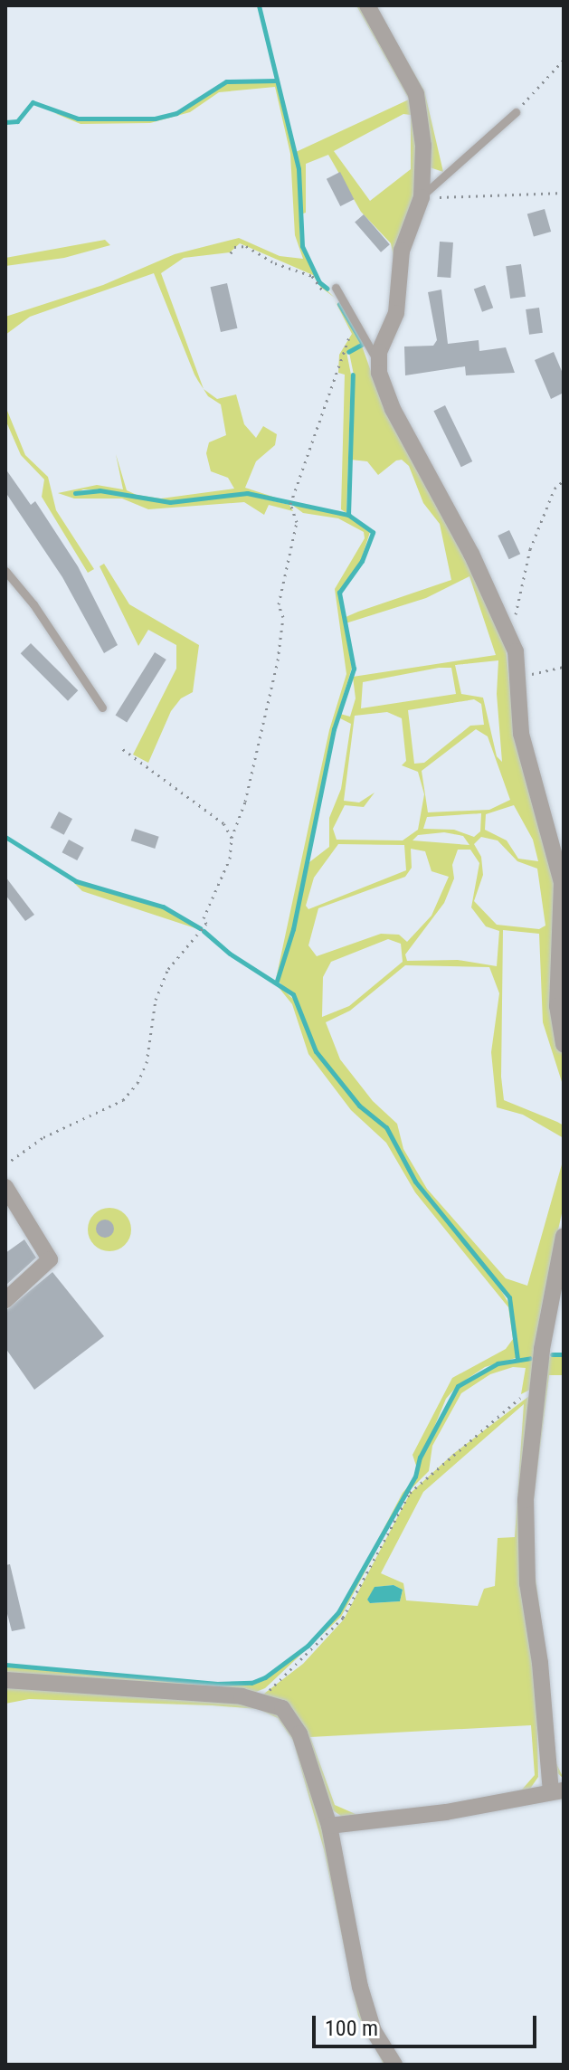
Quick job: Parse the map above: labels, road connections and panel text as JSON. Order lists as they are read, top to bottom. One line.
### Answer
{"scale_bar":"100 m"}
